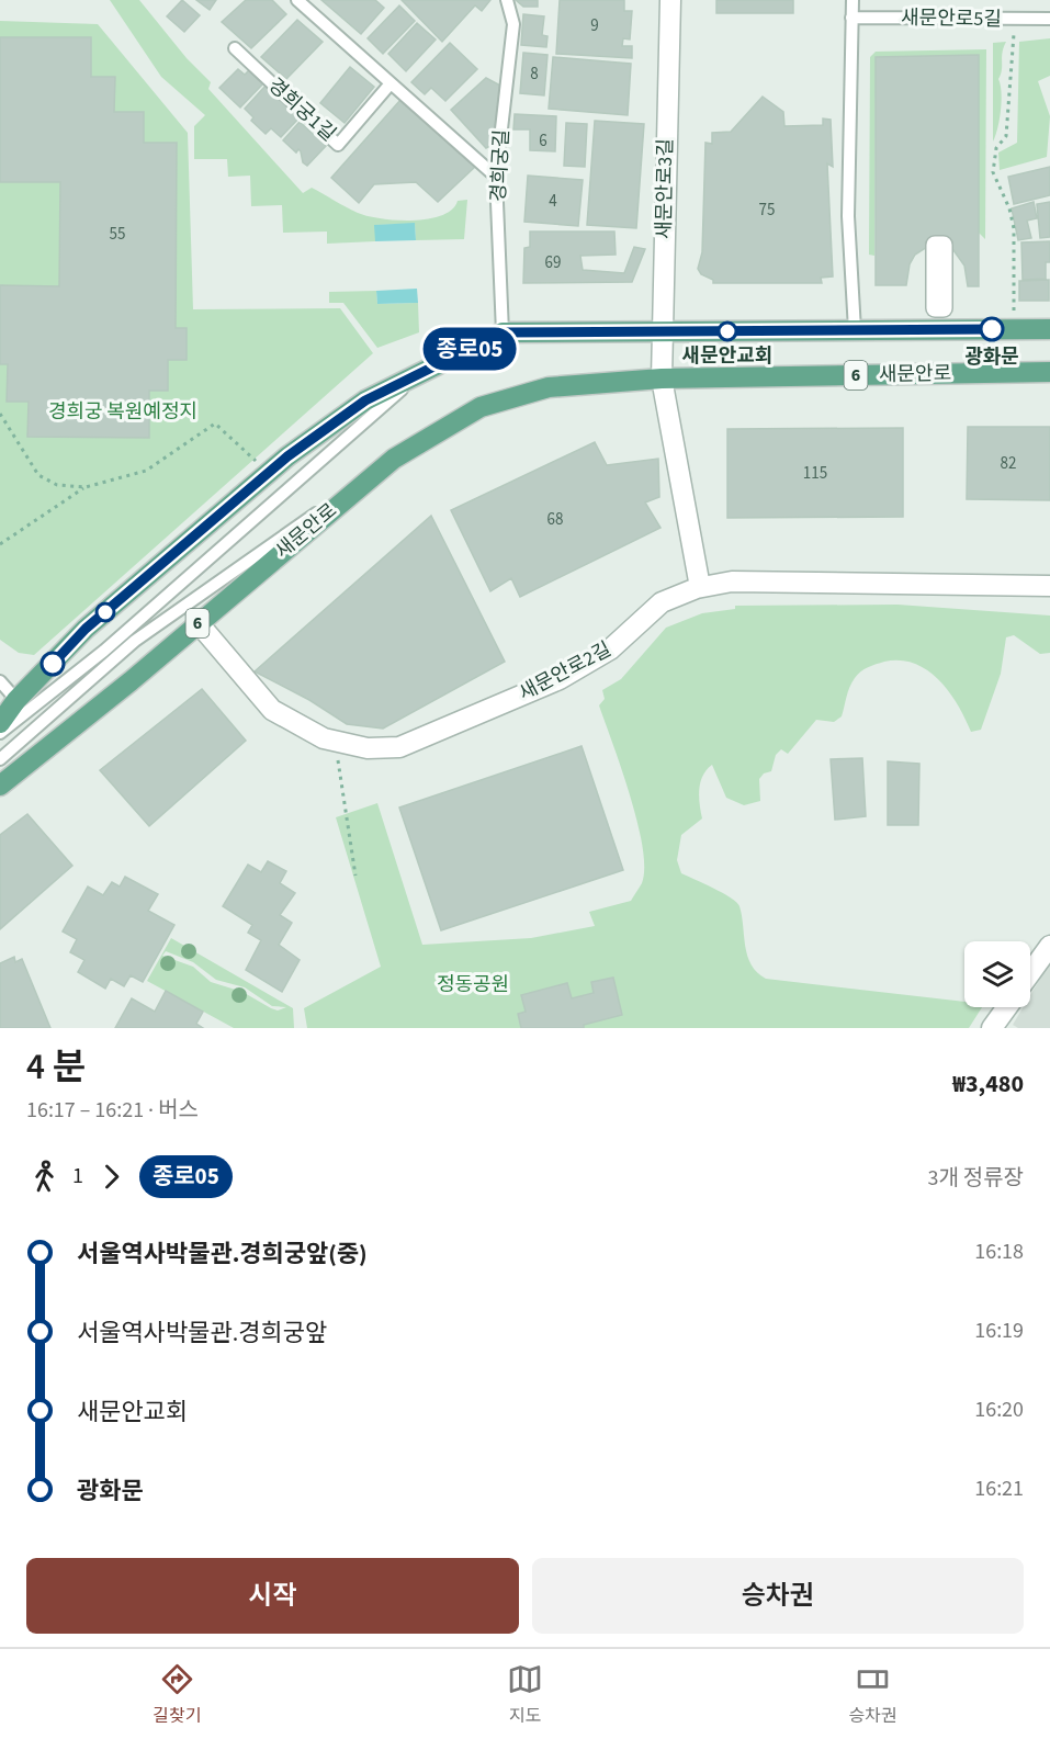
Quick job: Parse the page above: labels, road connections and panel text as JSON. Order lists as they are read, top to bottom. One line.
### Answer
{"streets":{"main road":["새문안로","6"],"street":["새문안로3길","새문안로2길"],"lane":["새문안로5길","경희궁1길","경희궁길"]},"crossings":[["새문안로3길","새문안로"],["새문안로","새문안로2길"]],"parks":["경희궁 복원예정지","정동공원"],"places":["광화문","새문안교회"],"lines":["bus line 종로05"],"house_numbers":["9","8","6","4","75","55","69","82","115","68"],"page":{"on_map":"종로05","heading":["4 분","16:17 – 16:21 · 버스","₩3,480"],"legs":["1","종로05","3개 정류장"],"list":[{"name":"서울역사박물관.경희궁앞(중)","value":"16:18"},{"name":"서울역사박물관.경희궁앞","value":"16:19"},{"name":"새문안교회","value":"16:20"},{"name":"광화문","value":"16:21"}],"buttons":["시작","승차권"],"tabs":["길찾기","지도","승차권"]}}
